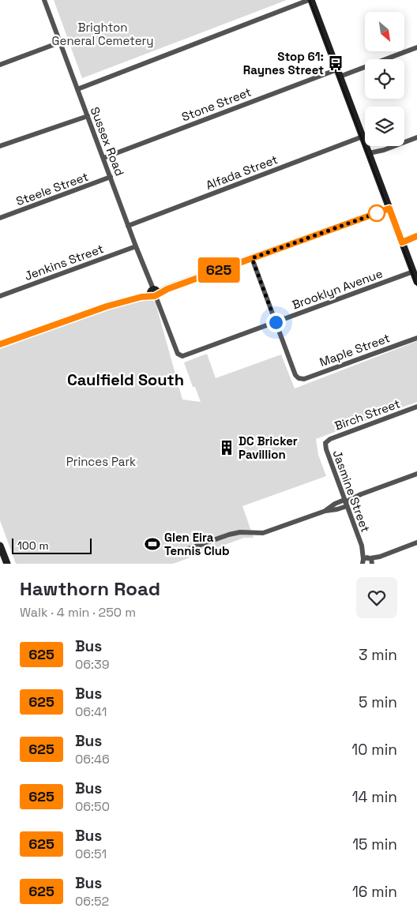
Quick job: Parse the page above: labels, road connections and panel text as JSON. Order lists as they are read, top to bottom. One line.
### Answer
{"streets":{"street":["Stone Street","Sussex Road","Alfada Street","Steele Street","Jenkins Street","Brooklyn Avenue","Maple Street","Birch Street","Jasmine Street"]},"crossings":[["Stone Street","Sussex Road"],["Sussex Road","Alfada Street"],["Sussex Road","Steele Street"],["Sussex Road","Jenkins Street"],["Sussex Road","Brooklyn Avenue"],["Brooklyn Avenue","Maple Street"],["Birch Street","Jasmine Street"]],"districts":["Caulfield South"],"parks":["Brighton General Cemetery","Princes Park"],"places":{"bus stop":["Stop 61: Raynes Street"],"building":["DC Bricker Pavillion"],"sports":["Glen Eira Tennis Club"]},"lines":["bus line 625"],"scale_bar":"100 m","north":"bottom right","page":{"on_map":"625","scale":"100 m","heading":["Hawthorn Road","Walk · 4 min · 250 m"],"list":[{"mark":"625","name":"Bus","note":"06:39","value":"3 min"},{"mark":"625","name":"Bus","note":"06:41","value":"5 min"},{"mark":"625","name":"Bus","note":"06:46","value":"10 min"},{"mark":"625","name":"Bus","note":"06:50","value":"14 min"},{"mark":"625","name":"Bus","note":"06:51","value":"15 min"},{"mark":"625","name":"Bus","note":"06:52","value":"16 min"}]}}
